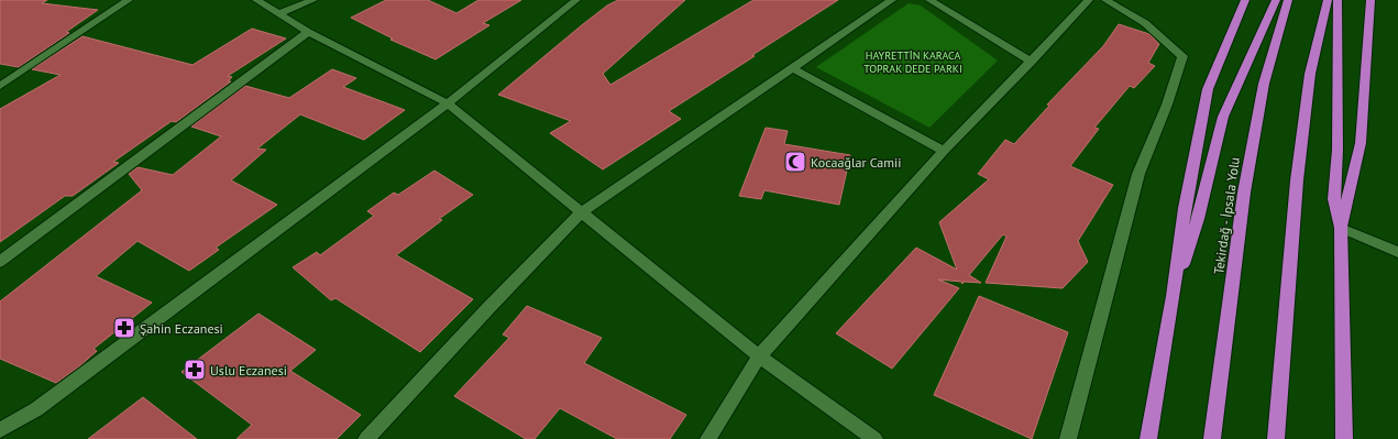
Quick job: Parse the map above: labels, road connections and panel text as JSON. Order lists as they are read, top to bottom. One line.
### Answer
{"streets":{"highway":["Tekirdağ - İpsala Yolu"]},"parks":["HAYRETTİN KARACA TOPRAK DEDE PARKI"],"places":{"mosque":["Kocaağlar Camii"],"pharmacy":["Şahin Eczanesi","Uslu Eczanesi"]}}
